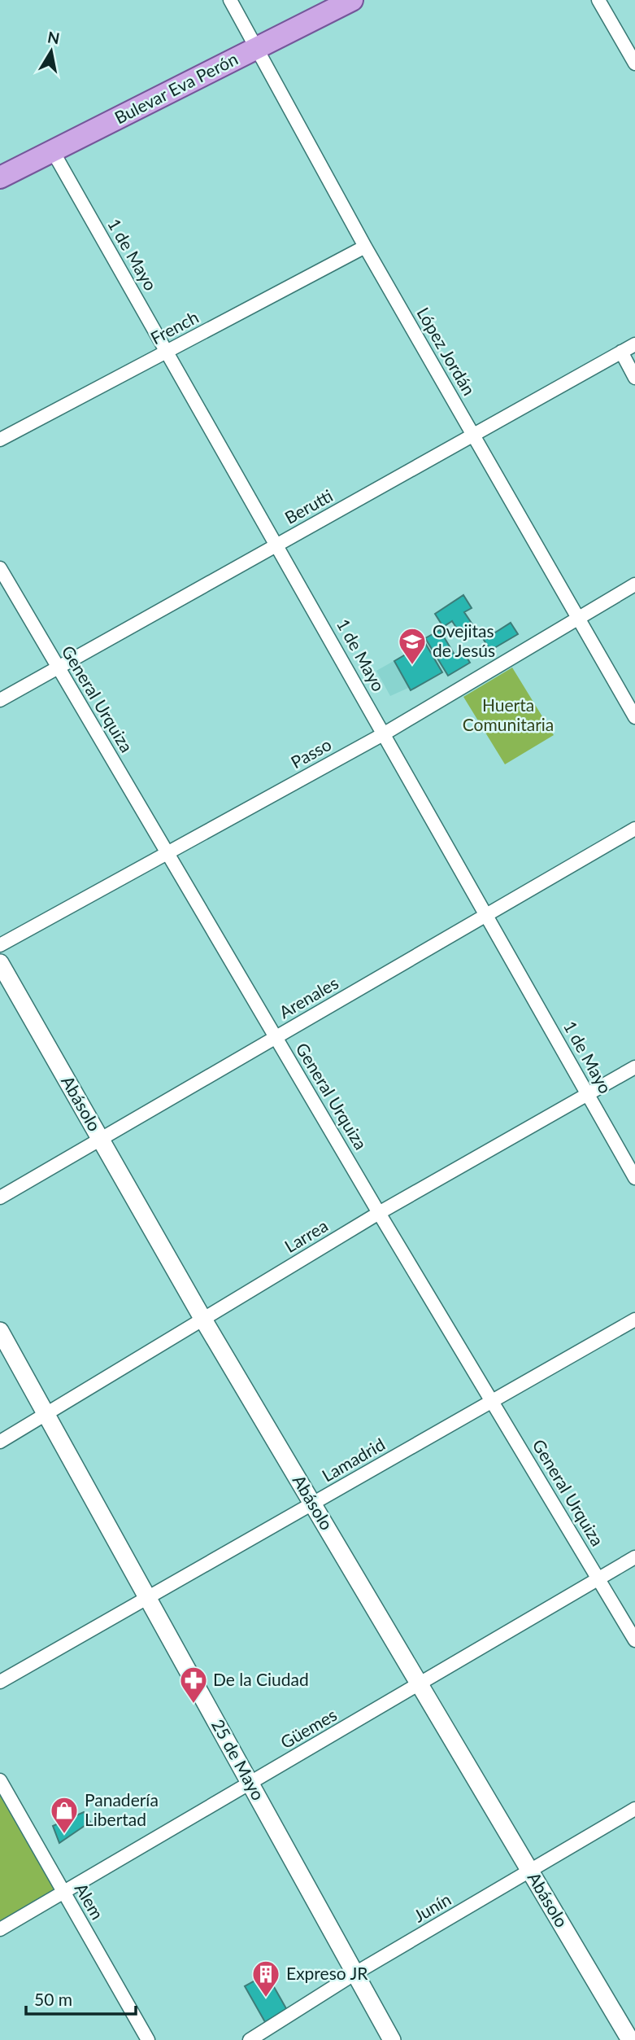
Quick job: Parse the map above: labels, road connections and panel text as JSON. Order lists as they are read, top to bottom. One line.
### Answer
{"streets":{"main road":["Bulevar Eva Perón"],"street":["1 de Mayo","French","López Jordán","Berutti","General Urquiza","Passo","Arenales","Abásolo","Larrea","Lamadrid","Güemes","25 de Mayo","Alem","Junín"]},"crossings":[["Bulevar Eva Perón","1 de Mayo"],["Bulevar Eva Perón","López Jordán"],["1 de Mayo","French"],["1 de Mayo","Berutti"],["1 de Mayo","Passo"],["1 de Mayo","Arenales"],["1 de Mayo","Larrea"],["French","López Jordán"],["López Jordán","Berutti"],["López Jordán","Passo"],["Berutti","General Urquiza"],["General Urquiza","Passo"],["General Urquiza","Arenales"],["General Urquiza","Larrea"],["General Urquiza","Lamadrid"],["General Urquiza","Güemes"],["Arenales","Abásolo"],["Abásolo","Larrea"],["Abásolo","Lamadrid"],["Abásolo","Güemes"],["Abásolo","Junín"],["Larrea","25 de Mayo"],["Lamadrid","25 de Mayo"],["Güemes","25 de Mayo"],["Güemes","Alem"],["25 de Mayo","Junín"]],"parks":["Huerta Comunitaria"],"places":{"school or university":["Ovejitas de Jesús"],"pharmacy":["De la Ciudad"],"shop":["Panadería Libertad"],"building":["Expreso JR"]},"scale_bar":"50 m","north":"top"}
